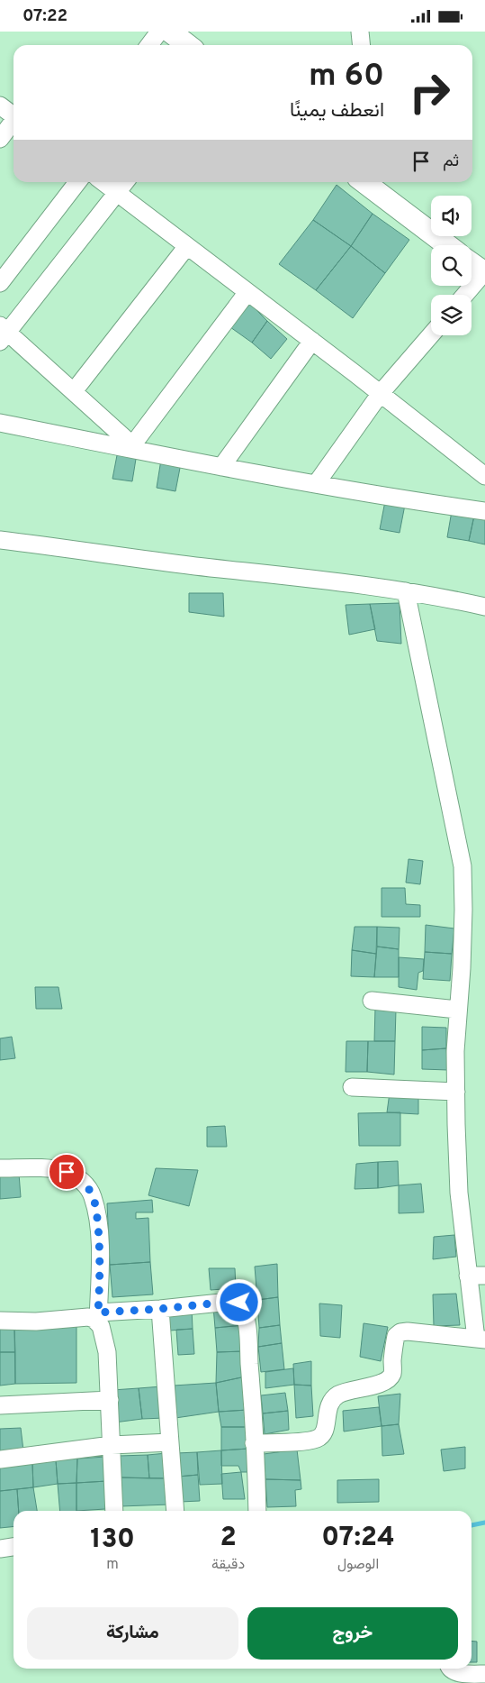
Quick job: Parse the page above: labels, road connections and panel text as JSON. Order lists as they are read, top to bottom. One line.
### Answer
{"page":{"status":"07:22","turn":["60 m","انعطف يمينًا"],"then":"ثم","eta":["07:24","الوصول","2","دقيقة","130","m"],"buttons":["خروج","مشاركة"]}}
